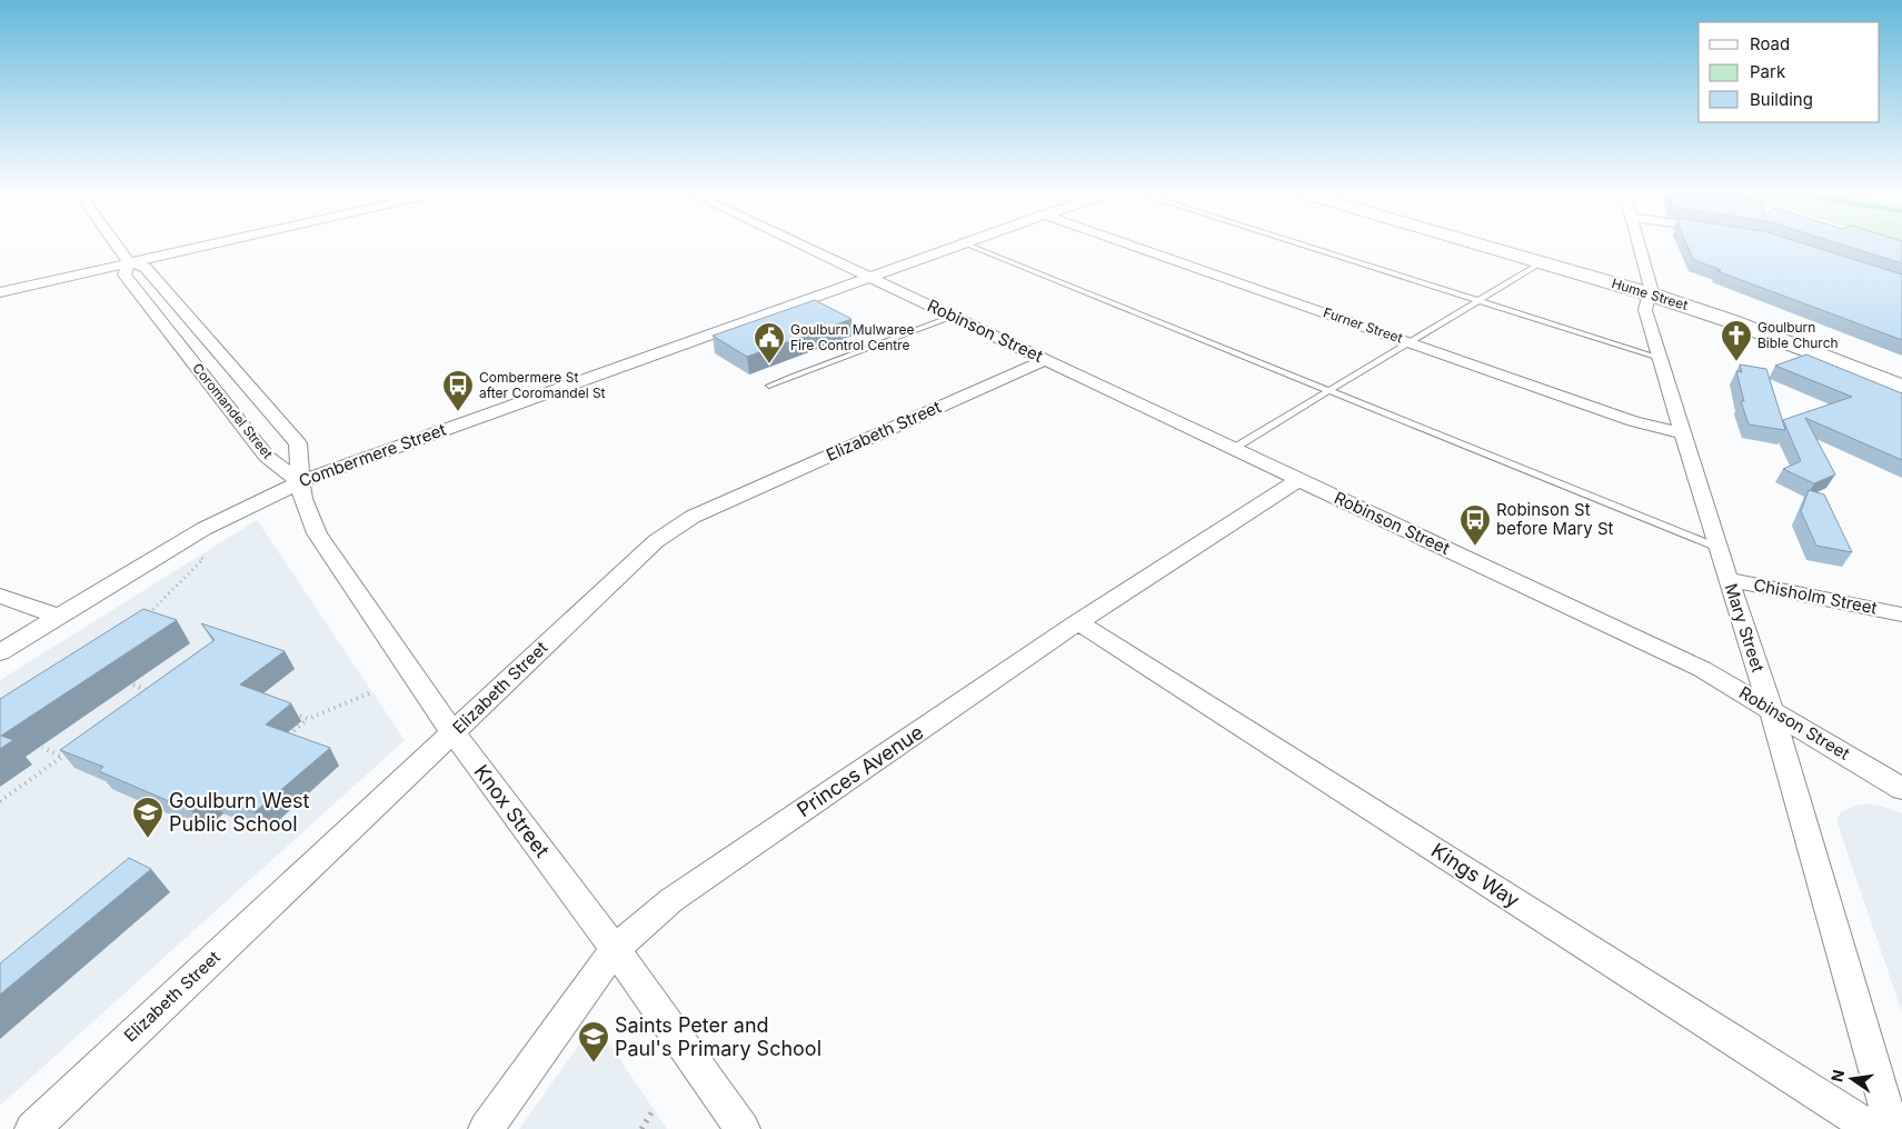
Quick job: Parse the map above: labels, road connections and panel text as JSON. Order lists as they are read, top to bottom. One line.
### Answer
{"streets":{"main road":["Hume Street"],"street":["Furner Street","Robinson Street","Coromandel Street","Elizabeth Street","Combermere Street","Chisholm Street","Mary Street","Princes Avenue","Knox Street","Kings Way"]},"crossings":[["Hume Street","Mary Street"],["Furner Street","Mary Street"],["Robinson Street","Elizabeth Street"],["Robinson Street","Combermere Street"],["Robinson Street","Mary Street"],["Robinson Street","Princes Avenue"],["Coromandel Street","Combermere Street"],["Coromandel Street","Knox Street"],["Elizabeth Street","Knox Street"],["Combermere Street","Knox Street"],["Chisholm Street","Mary Street"],["Princes Avenue","Knox Street"],["Princes Avenue","Kings Way"]],"places":{"church":["Goulburn Bible Church"],"public building":["Goulburn Mulwaree Fire Control Centre"],"bus stop":["Combermere St after Coromandel St","Robinson St before Mary St"],"school or university":["Goulburn West Public School","Saints Peter and Paul's Primary School"]},"legend":["Road","Park","Building"],"north":"left"}
